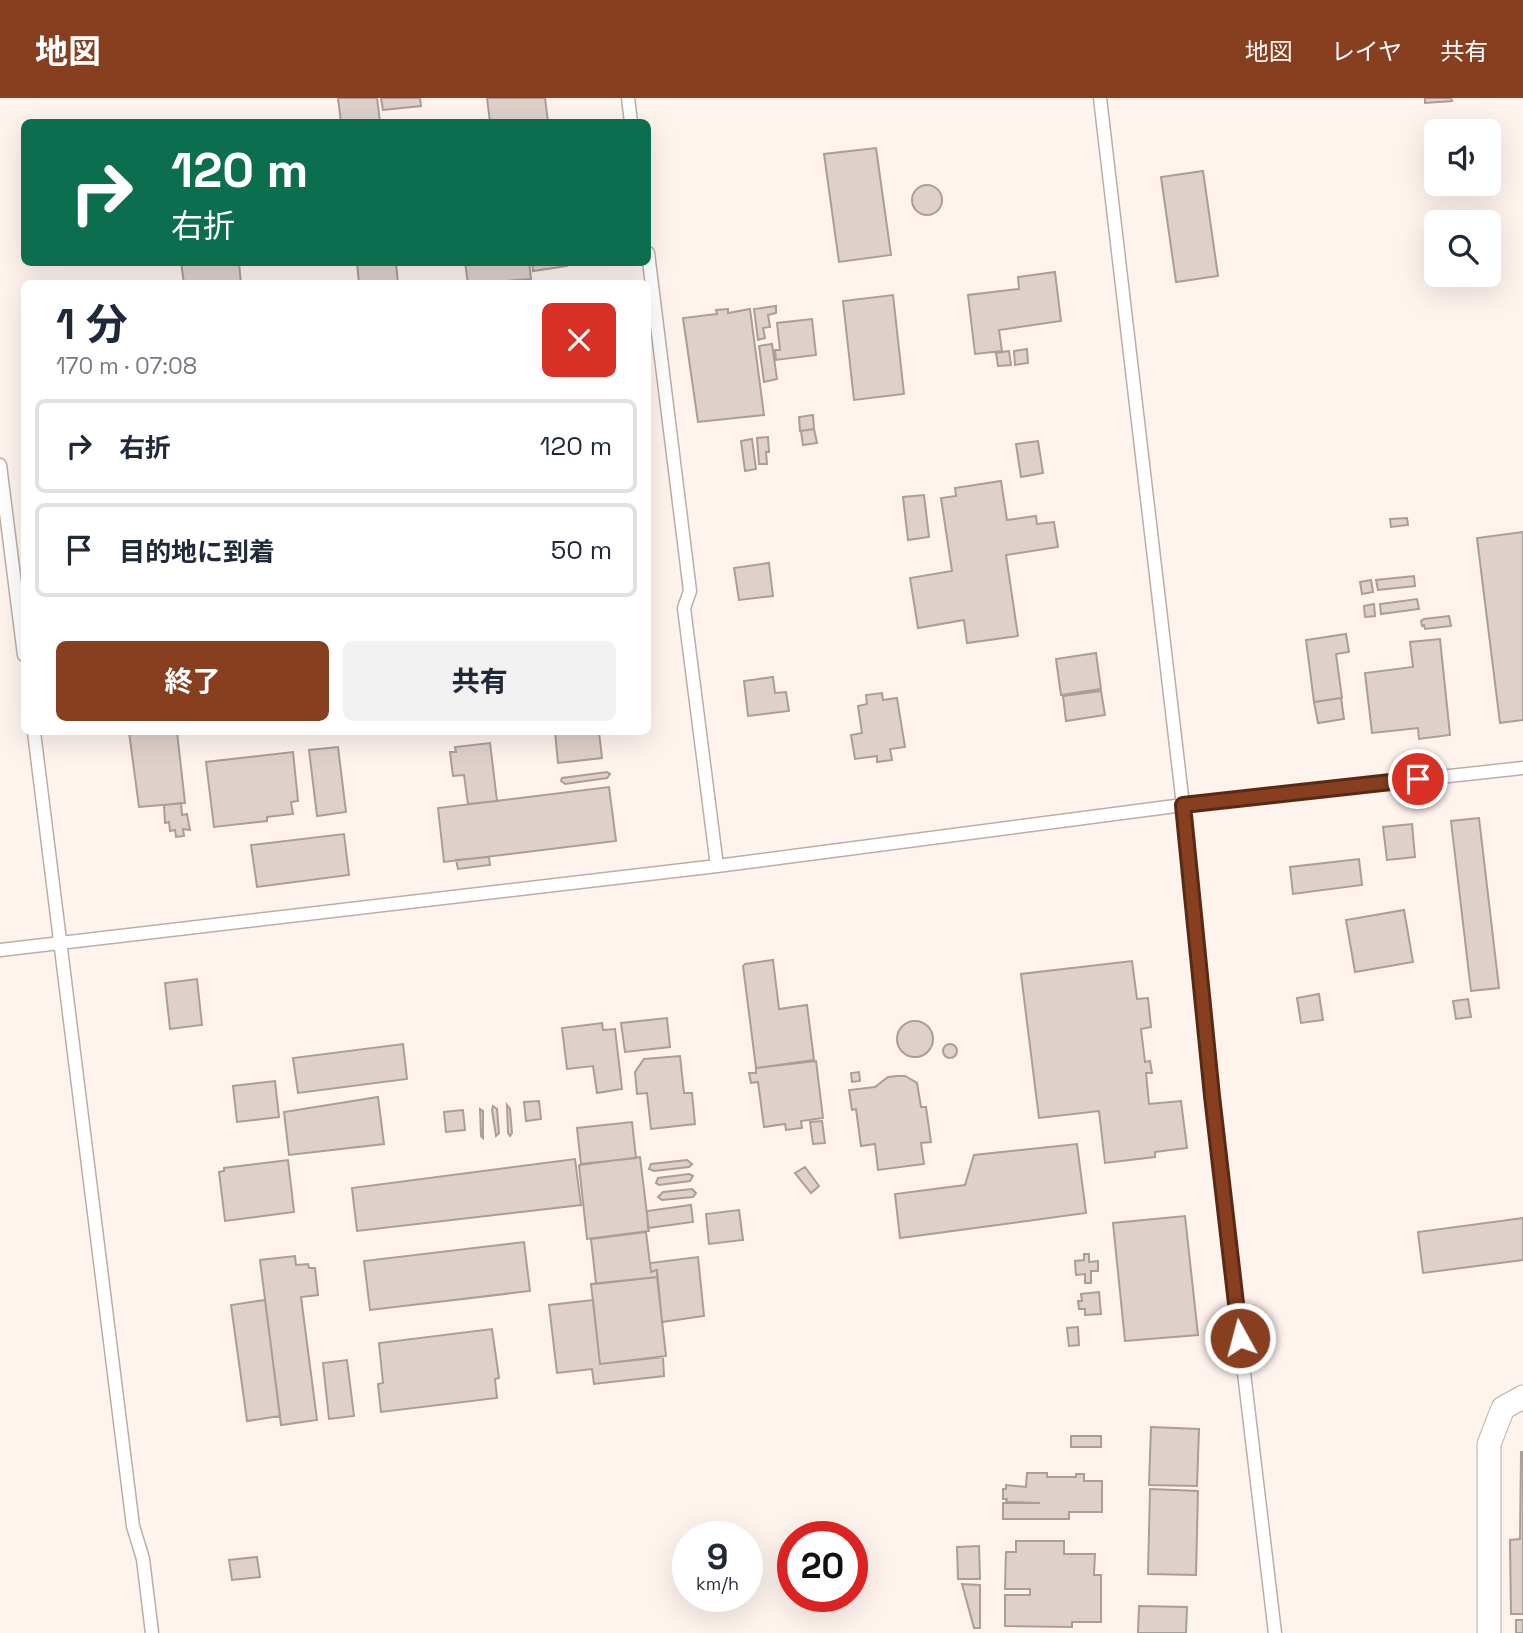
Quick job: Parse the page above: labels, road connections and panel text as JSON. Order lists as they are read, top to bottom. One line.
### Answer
{"page":{"header":"地図","nav":["地図","レイヤ","共有"],"turn":["120 m","右折"],"heading":["1 分","170 m · 07:08"],"list":[{"name":"右折","value":"120 m"},{"name":"目的地に到着","value":"50 m"}],"buttons":["終了","共有"],"speed":"9 km/h","limit":"20"}}
